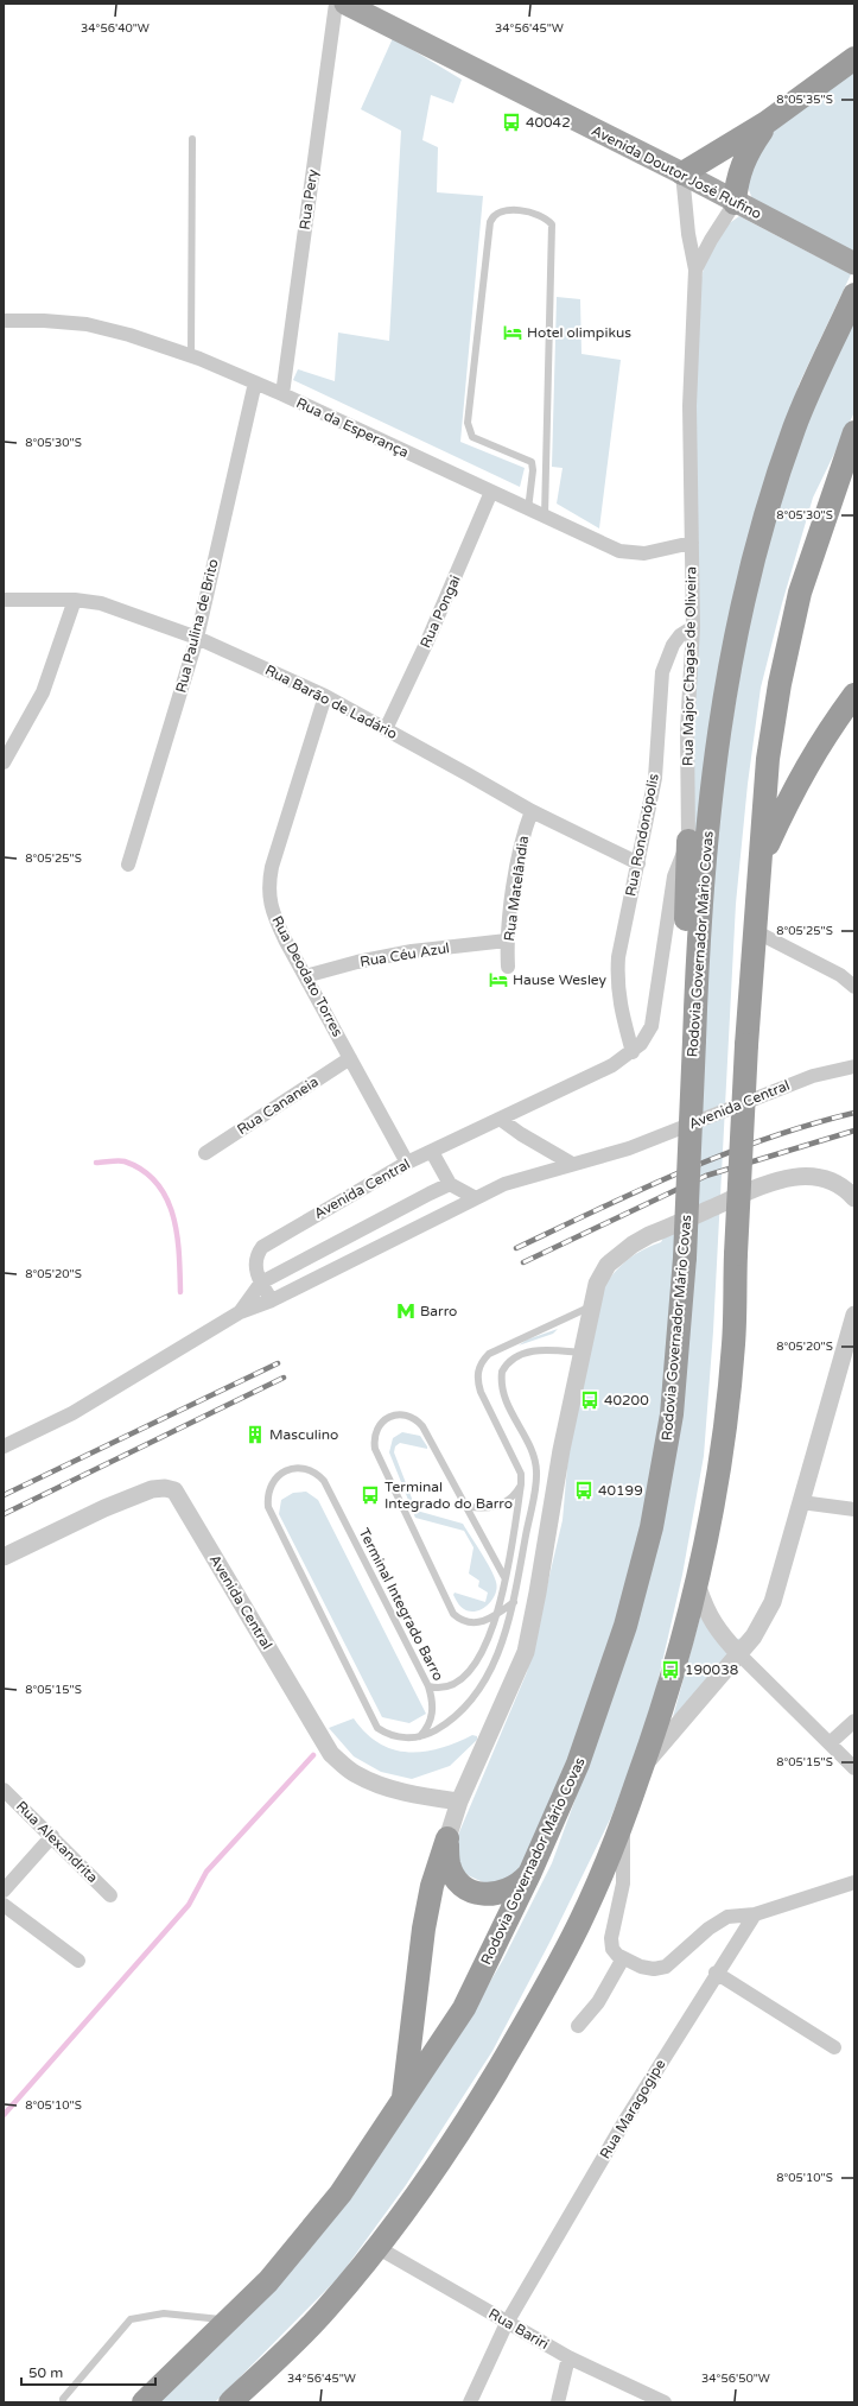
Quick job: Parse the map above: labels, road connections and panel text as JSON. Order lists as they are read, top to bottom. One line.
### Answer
{"streets":{"highway":["Rodovia Governador Mário Covas"],"main road":["Avenida Doutor José Rufino"],"street":["Rua Pery","Rua da Esperança","Rua Pongai","Rua Paulina de Brito","Rua Major Chagas de Oliveira","Rua Barão de Ladário","Rua Rondonópolis","Rua Matelândia","Rua Céu Azul","Rua Deodato Torres","Avenida Central","Rua Cananeia","Rua Alexandrita","Rua Maragogipe","Rua Bariri"],"lane":["Terminal Integrado Barro"]},"crossings":[["Avenida Doutor José Rufino","Rua Major Chagas de Oliveira"],["Rua Pery","Rua da Esperança"],["Rua da Esperança","Rua Pongai"],["Rua da Esperança","Rua Paulina de Brito"],["Rua da Esperança","Rua Major Chagas de Oliveira"],["Rua Pongai","Rua Barão de Ladário"],["Rua Paulina de Brito","Rua Barão de Ladário"],["Rua Major Chagas de Oliveira","Rua Rondonópolis"],["Rua Major Chagas de Oliveira","Avenida Central"],["Rua Barão de Ladário","Rua Rondonópolis"],["Rua Barão de Ladário","Rua Matelândia"],["Rua Barão de Ladário","Rua Deodato Torres"],["Rua Rondonópolis","Avenida Central"],["Rua Matelândia","Rua Céu Azul"],["Rua Céu Azul","Rua Deodato Torres"],["Rua Deodato Torres","Avenida Central"],["Rua Deodato Torres","Rua Cananeia"],["Rua Maragogipe","Rua Bariri"]],"places":{"bus stop":["40042","40200","40199","Terminal Integrado do Barro","190038"],"hotel":["Hotel olimpikus","Hause Wesley"],"metro station":["Barro"],"building":["Masculino"]},"scale_bar":"50 m","coordinates":["34°56'40\"W","34°56'45\"W","8°05'35\"S","8°05'30\"S","8°05'25\"S","8°05'20\"S","8°05'15\"S","8°05'10\"S","34°56'50\"W"]}
